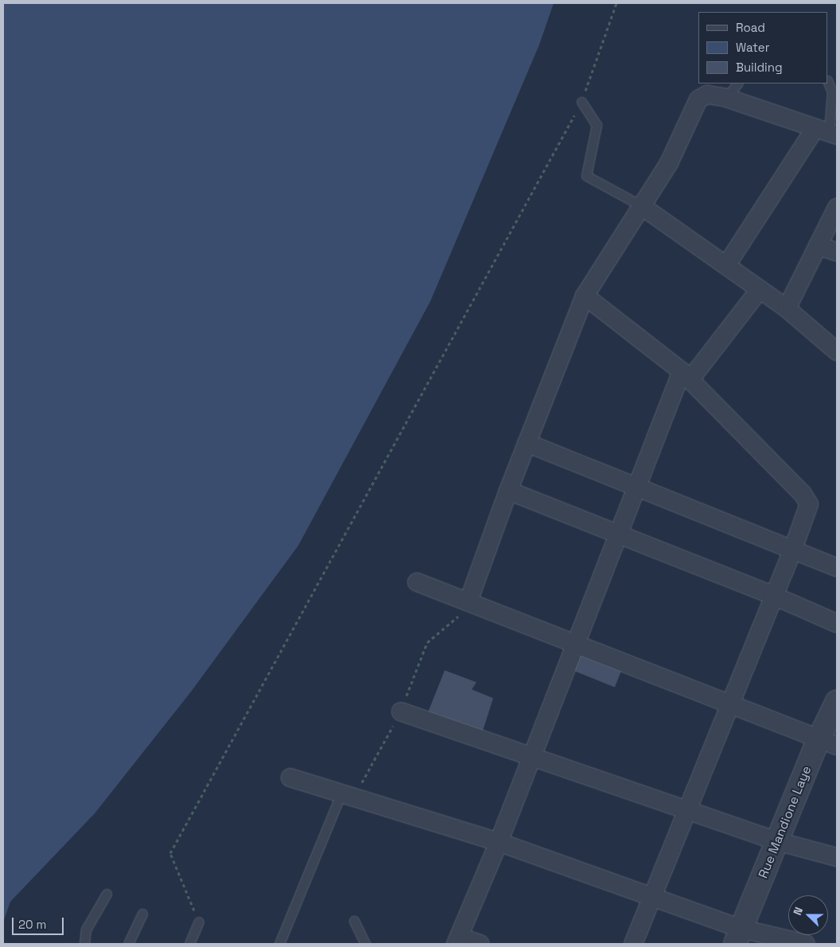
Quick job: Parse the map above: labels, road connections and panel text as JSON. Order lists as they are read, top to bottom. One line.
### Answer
{"streets":{"street":["Rue Mandione Laye"]},"legend":["Road","Water","Building"],"scale_bar":"20 m","north":"left"}
